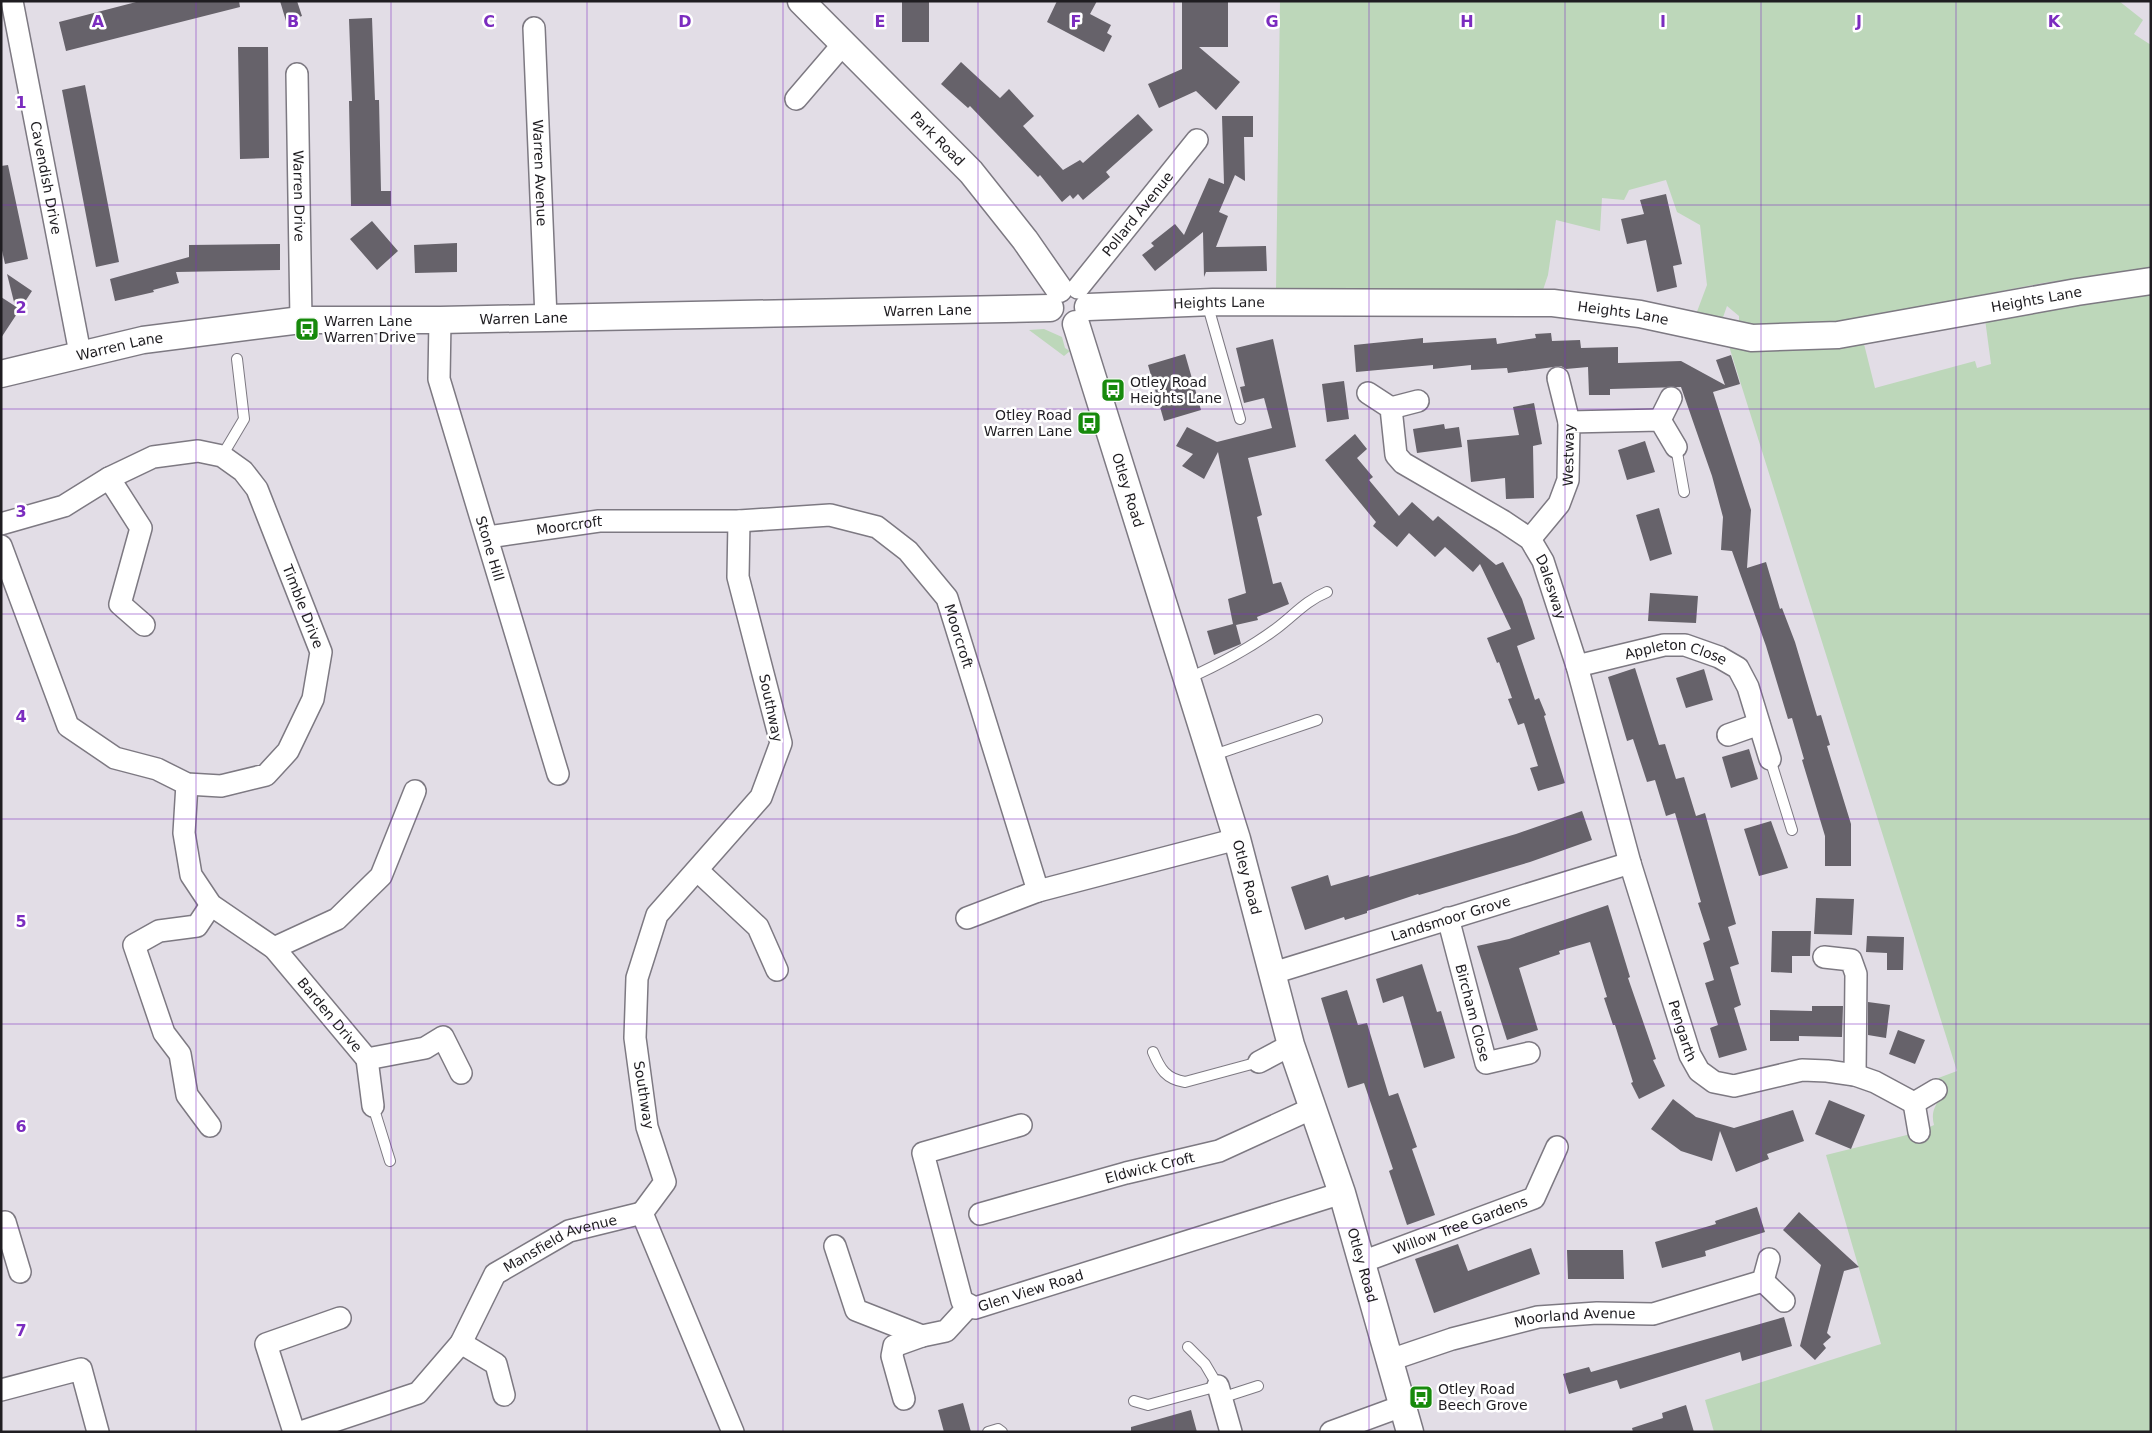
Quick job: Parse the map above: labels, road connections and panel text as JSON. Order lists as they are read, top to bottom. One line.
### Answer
{"streets":{"street":["Park Road","Warren Avenue","Cavendish Drive","Warren Drive","Pollard Avenue","Heights Lane","Warren Lane","Westway","Otley Road","Moorcroft","Stone Hill","Dalesway","Timble Drive","Appleton Close","Southway","Landsmoor Grove","Bircham Close","Barden Drive","Pengarth","Eldwick Croft","Willow Tree Gardens","Mansfield Avenue","Glen View Road","Moorland Avenue"]},"crossings":[["Park Road","Pollard Avenue"],["Park Road","Heights Lane"],["Park Road","Warren Lane"],["Park Road","Otley Road"],["Warren Avenue","Warren Lane"],["Cavendish Drive","Warren Lane"],["Warren Drive","Warren Lane"],["Pollard Avenue","Heights Lane"],["Pollard Avenue","Warren Lane"],["Pollard Avenue","Otley Road"],["Heights Lane","Warren Lane"],["Heights Lane","Otley Road"],["Warren Lane","Otley Road"],["Warren Lane","Stone Hill"],["Westway","Dalesway"],["Otley Road","Landsmoor Grove"],["Otley Road","Eldwick Croft"],["Otley Road","Willow Tree Gardens"],["Otley Road","Glen View Road"],["Otley Road","Moorland Avenue"],["Moorcroft","Stone Hill"],["Moorcroft","Southway"],["Dalesway","Appleton Close"],["Dalesway","Landsmoor Grove"],["Dalesway","Pengarth"],["Timble Drive","Barden Drive"],["Southway","Mansfield Avenue"],["Landsmoor Grove","Bircham Close"],["Landsmoor Grove","Pengarth"]],"places":{"bus stop":["Warren Lane Warren Drive","Otley Road Heights Lane","Otley Road Warren Lane","Otley Road Beech Grove"]},"grid":{"columns":["A","B","C","D","E","F","G","H","I","J","K"],"rows":["1","2","3","4","5","6","7"]}}
